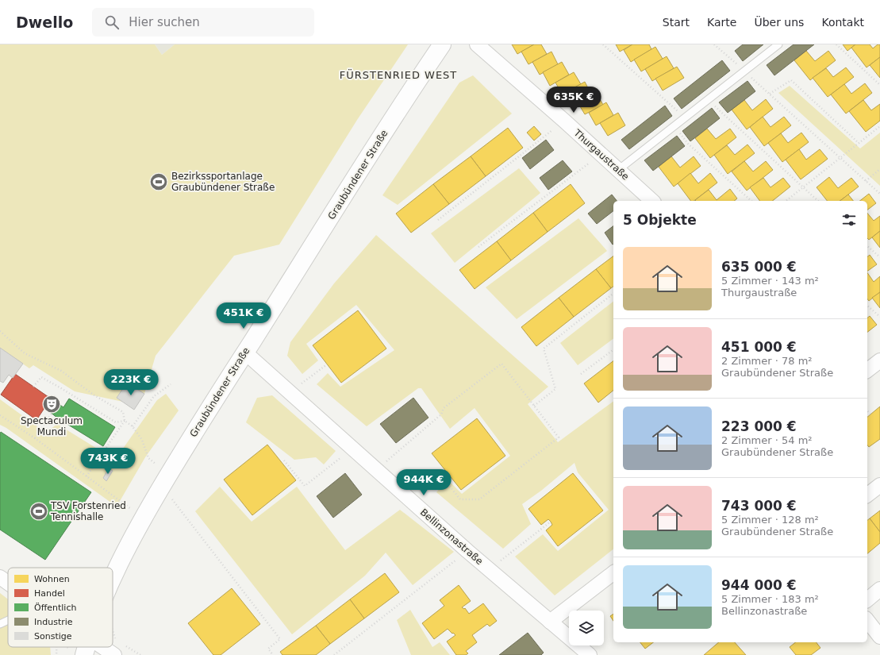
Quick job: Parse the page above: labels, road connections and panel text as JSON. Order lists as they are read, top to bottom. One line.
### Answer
{"streets":{"street":["Thurgaustraße","Graubündener Straße","Bellinzonastraße"]},"crossings":[["Graubündener Straße","Bellinzonastraße"]],"districts":["FÜRSTENRIED WEST"],"places":{"sports":["Bezirkssportanlage Graubündener Straße","TSV Forstenried Tennishalle"],"theatre":["Spectaculum Mundi"]},"legend":["Wohnen","Handel","Öffentlich","Industrie","Sonstige"],"page":{"header":"Dwello","search":"Hier suchen","nav":["Start","Karte","Über uns","Kontakt"],"price":["635K €","451K €","223K €","743K €","944K €"],"heading":"5 Objekte","list":[{"name":"635 000 €","note":"5 Zimmer · 143 m² · Thurgaustraße"},{"name":"451 000 €","note":"2 Zimmer · 78 m² · Graubündener Straße"},{"name":"223 000 €","note":"2 Zimmer · 54 m² · Graubündener Straße"},{"name":"743 000 €","note":"5 Zimmer · 128 m² · Graubündener Straße"},{"name":"944 000 €","note":"5 Zimmer · 183 m² · Bellinzonastraße"}]}}
